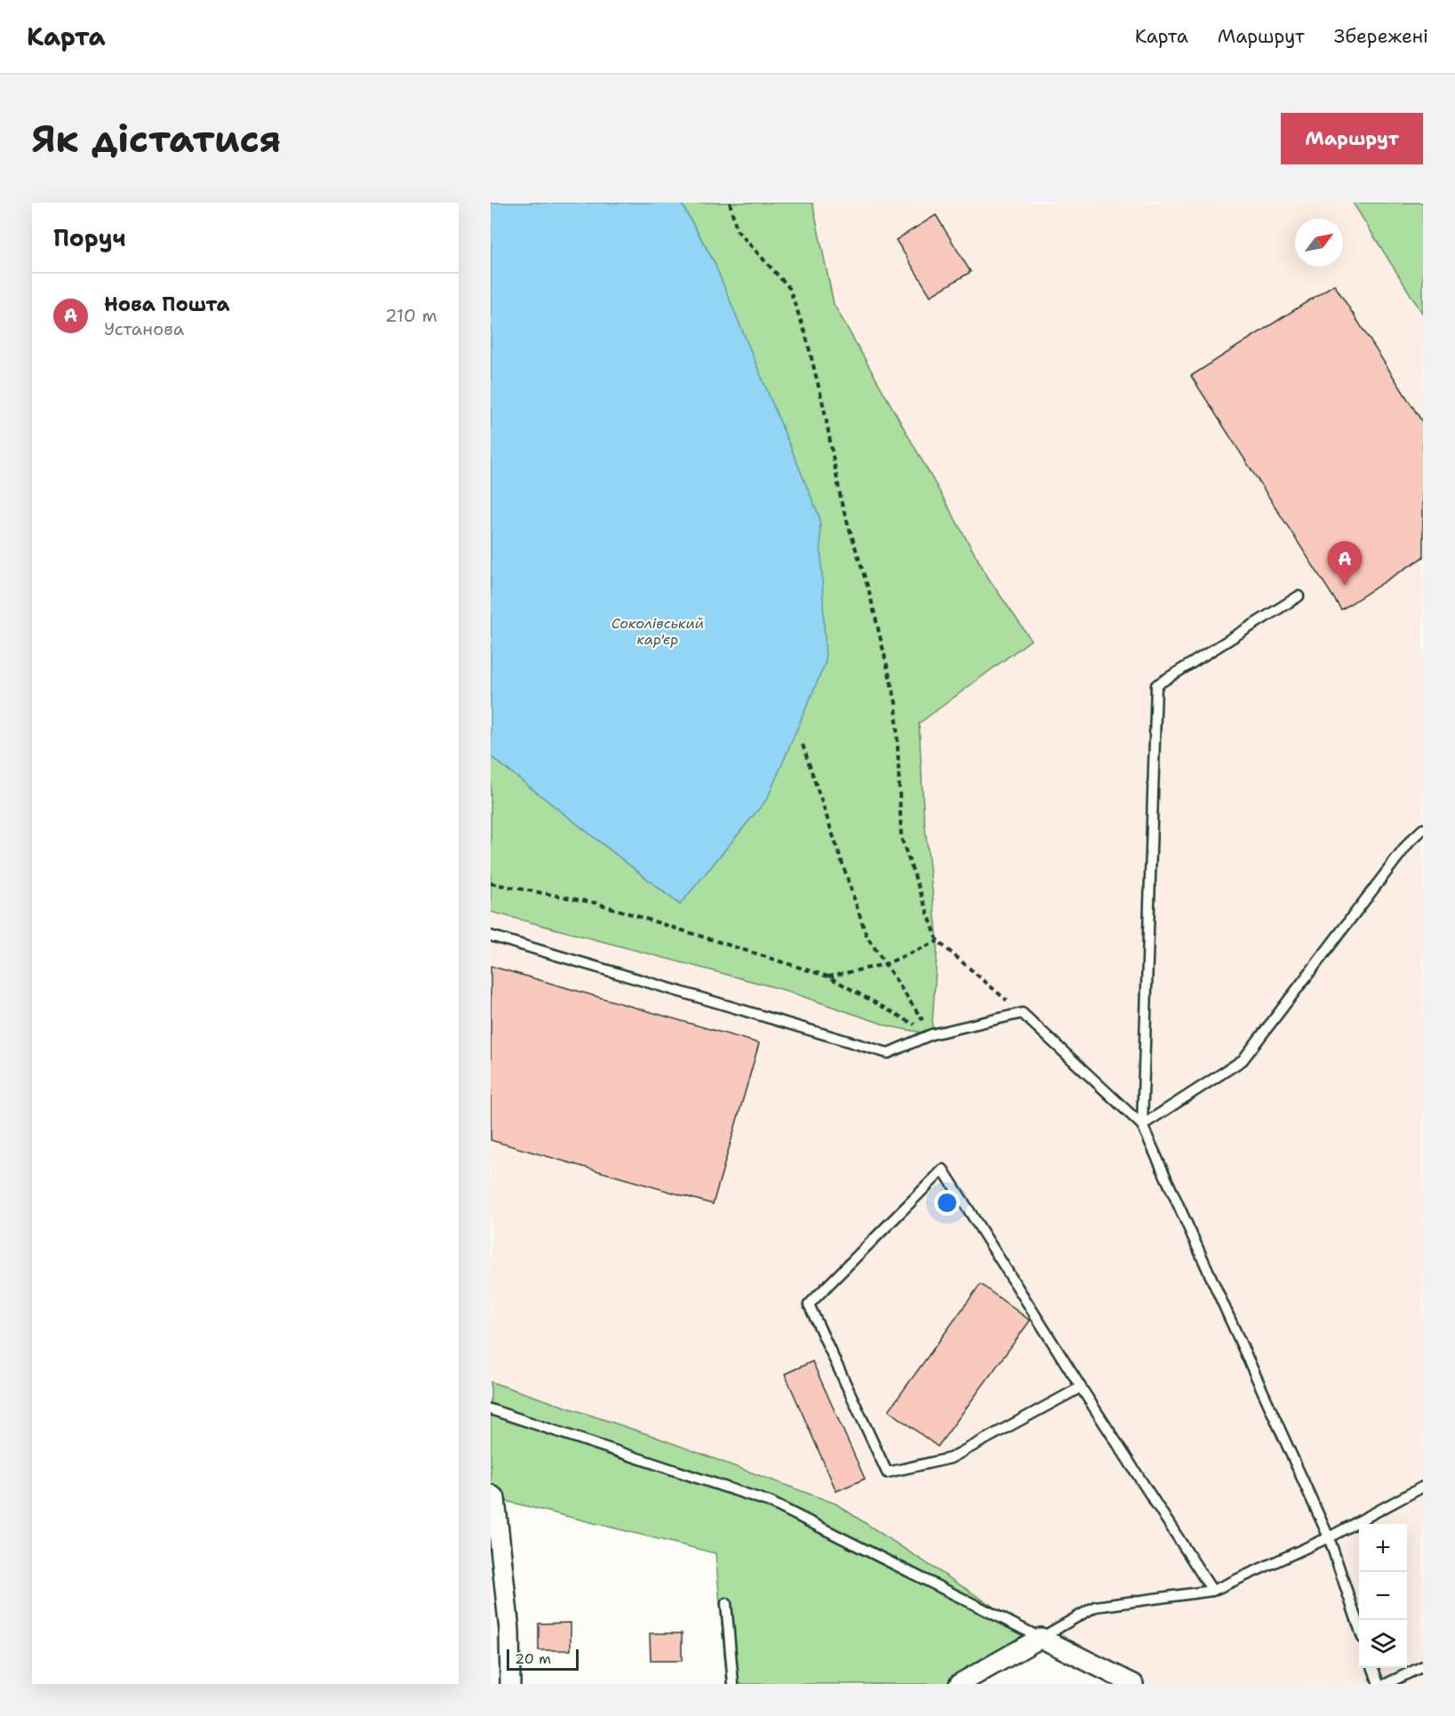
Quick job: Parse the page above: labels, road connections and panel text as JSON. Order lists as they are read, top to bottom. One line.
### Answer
{"water":["Соколівський кар'єр"],"scale_bar":"20 m","north":"top right","page":{"header":"Карта","nav":["Карта","Маршрут","Збережені"],"buttons":"Маршрут","title":"Як дістатися","heading":"Поруч","list":[{"mark":"A","name":"Нова Пошта","note":"Установа","value":"210 m"}],"pins":"A","map_buttons":["+","−"],"scale":"20 m"}}
